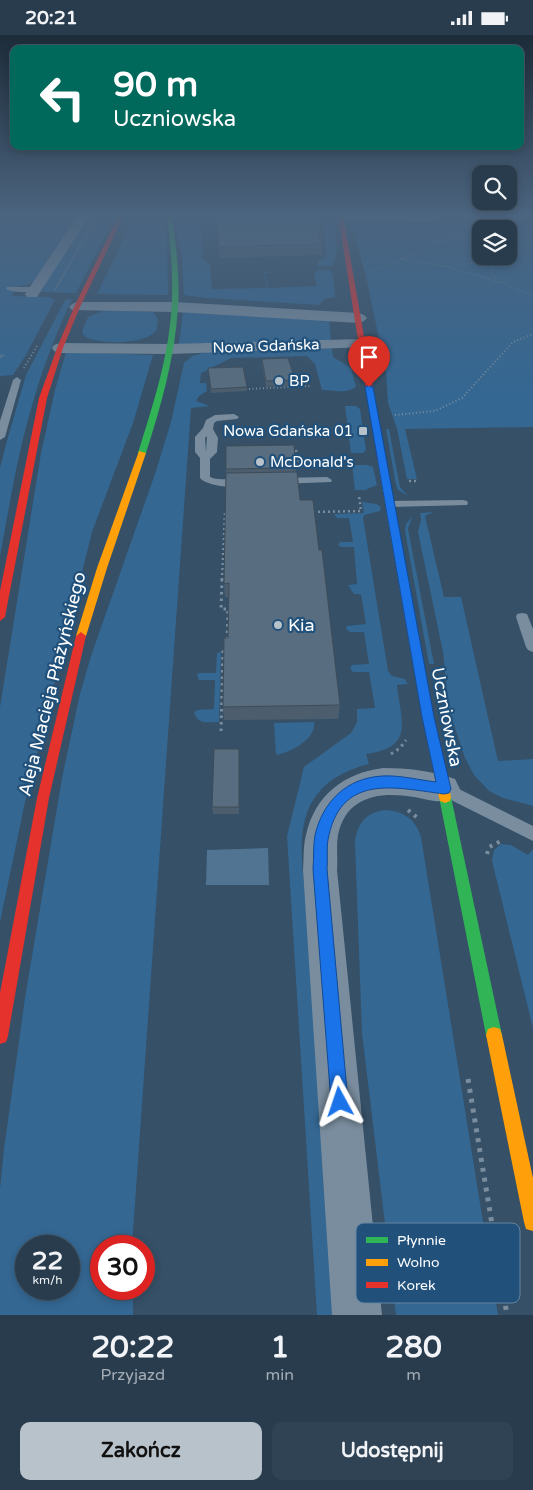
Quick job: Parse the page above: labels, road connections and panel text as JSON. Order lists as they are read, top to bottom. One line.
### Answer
{"streets":{"main road":["Aleja Macieja Płażyńskiego","Uczniowska"],"street":["Nowa Gdańska"]},"crossings":[["Nowa Gdańska","Aleja Macieja Płażyńskiego"],["Nowa Gdańska","Uczniowska"]],"places":{"other":["BP","McDonald's","Kia"],"transit":["Nowa Gdańska 01"]},"legend":["Płynnie","Wolno","Korek"],"page":{"status":"20:21","turn":["90 m","Uczniowska"],"speed":"22 km/h","limit":"30","eta":["20:22","Przyjazd","1","min","280","m"],"buttons":["Zakończ","Udostępnij"]}}
